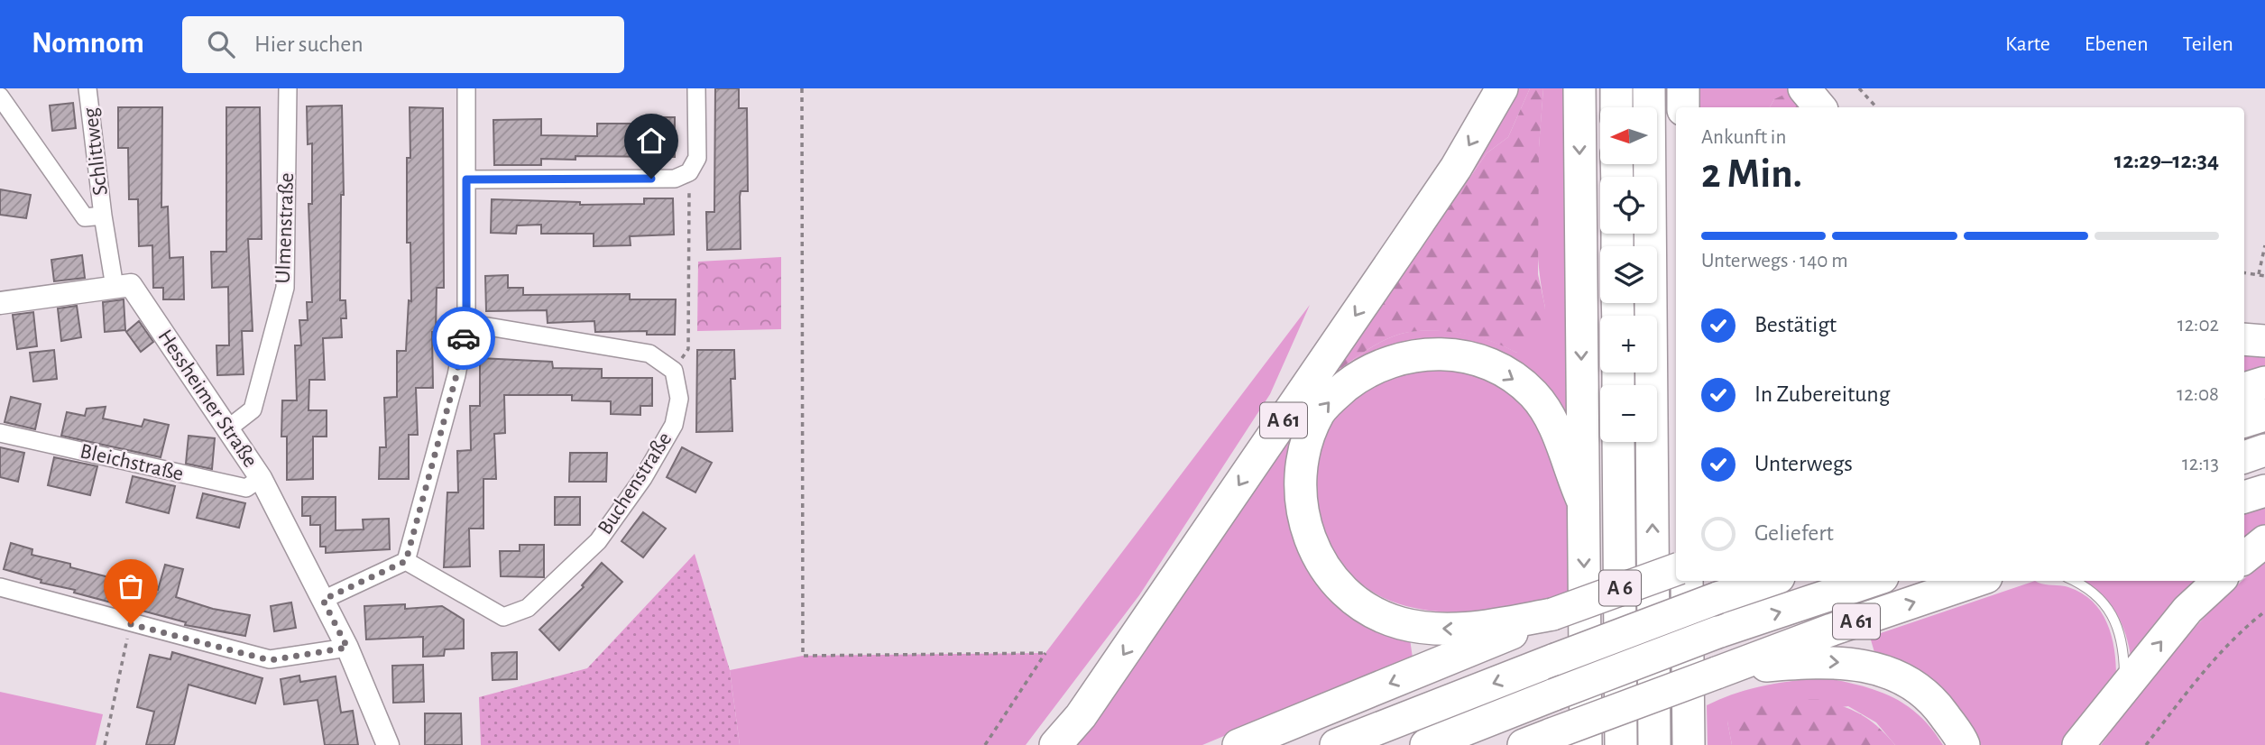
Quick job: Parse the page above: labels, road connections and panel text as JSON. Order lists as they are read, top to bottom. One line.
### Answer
{"streets":{"highway":["A 61","A 6"],"street":["Schlittweg","Ulmenstraße","Hessheimer Straße","Bleichstraße","Buchenstraße"]},"crossings":[["Ulmenstraße","Hessheimer Straße"],["Hessheimer Straße","Bleichstraße"]],"north":"left","page":{"header":"Nomnom","search":"Hier suchen","nav":["Karte","Ebenen","Teilen"],"map_buttons":["+","−"],"heading":["2 Min.","Ankunft in","12:29–12:34"],"bar":"Unterwegs · 140 m","list":[["Bestätigt","12:02"],["In Zubereitung","12:08"],["Unterwegs","12:13"],"Geliefert"]}}
